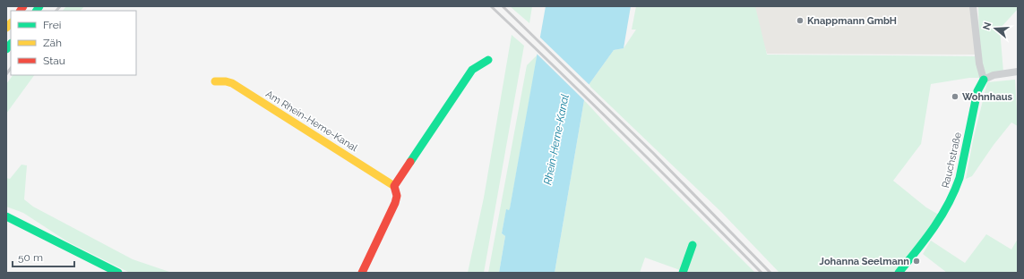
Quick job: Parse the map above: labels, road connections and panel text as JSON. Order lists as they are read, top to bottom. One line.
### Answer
{"streets":{"street":["Am Rhein-Herne-Kanal","Rauchstraße"]},"water":["Rhein-Herne-Kanal"],"places":["Knappmann GmbH","Wohnhaus","Johanna Seelmann"],"legend":["Frei","Zäh","Stau"],"scale_bar":"50 m","north":"left"}
